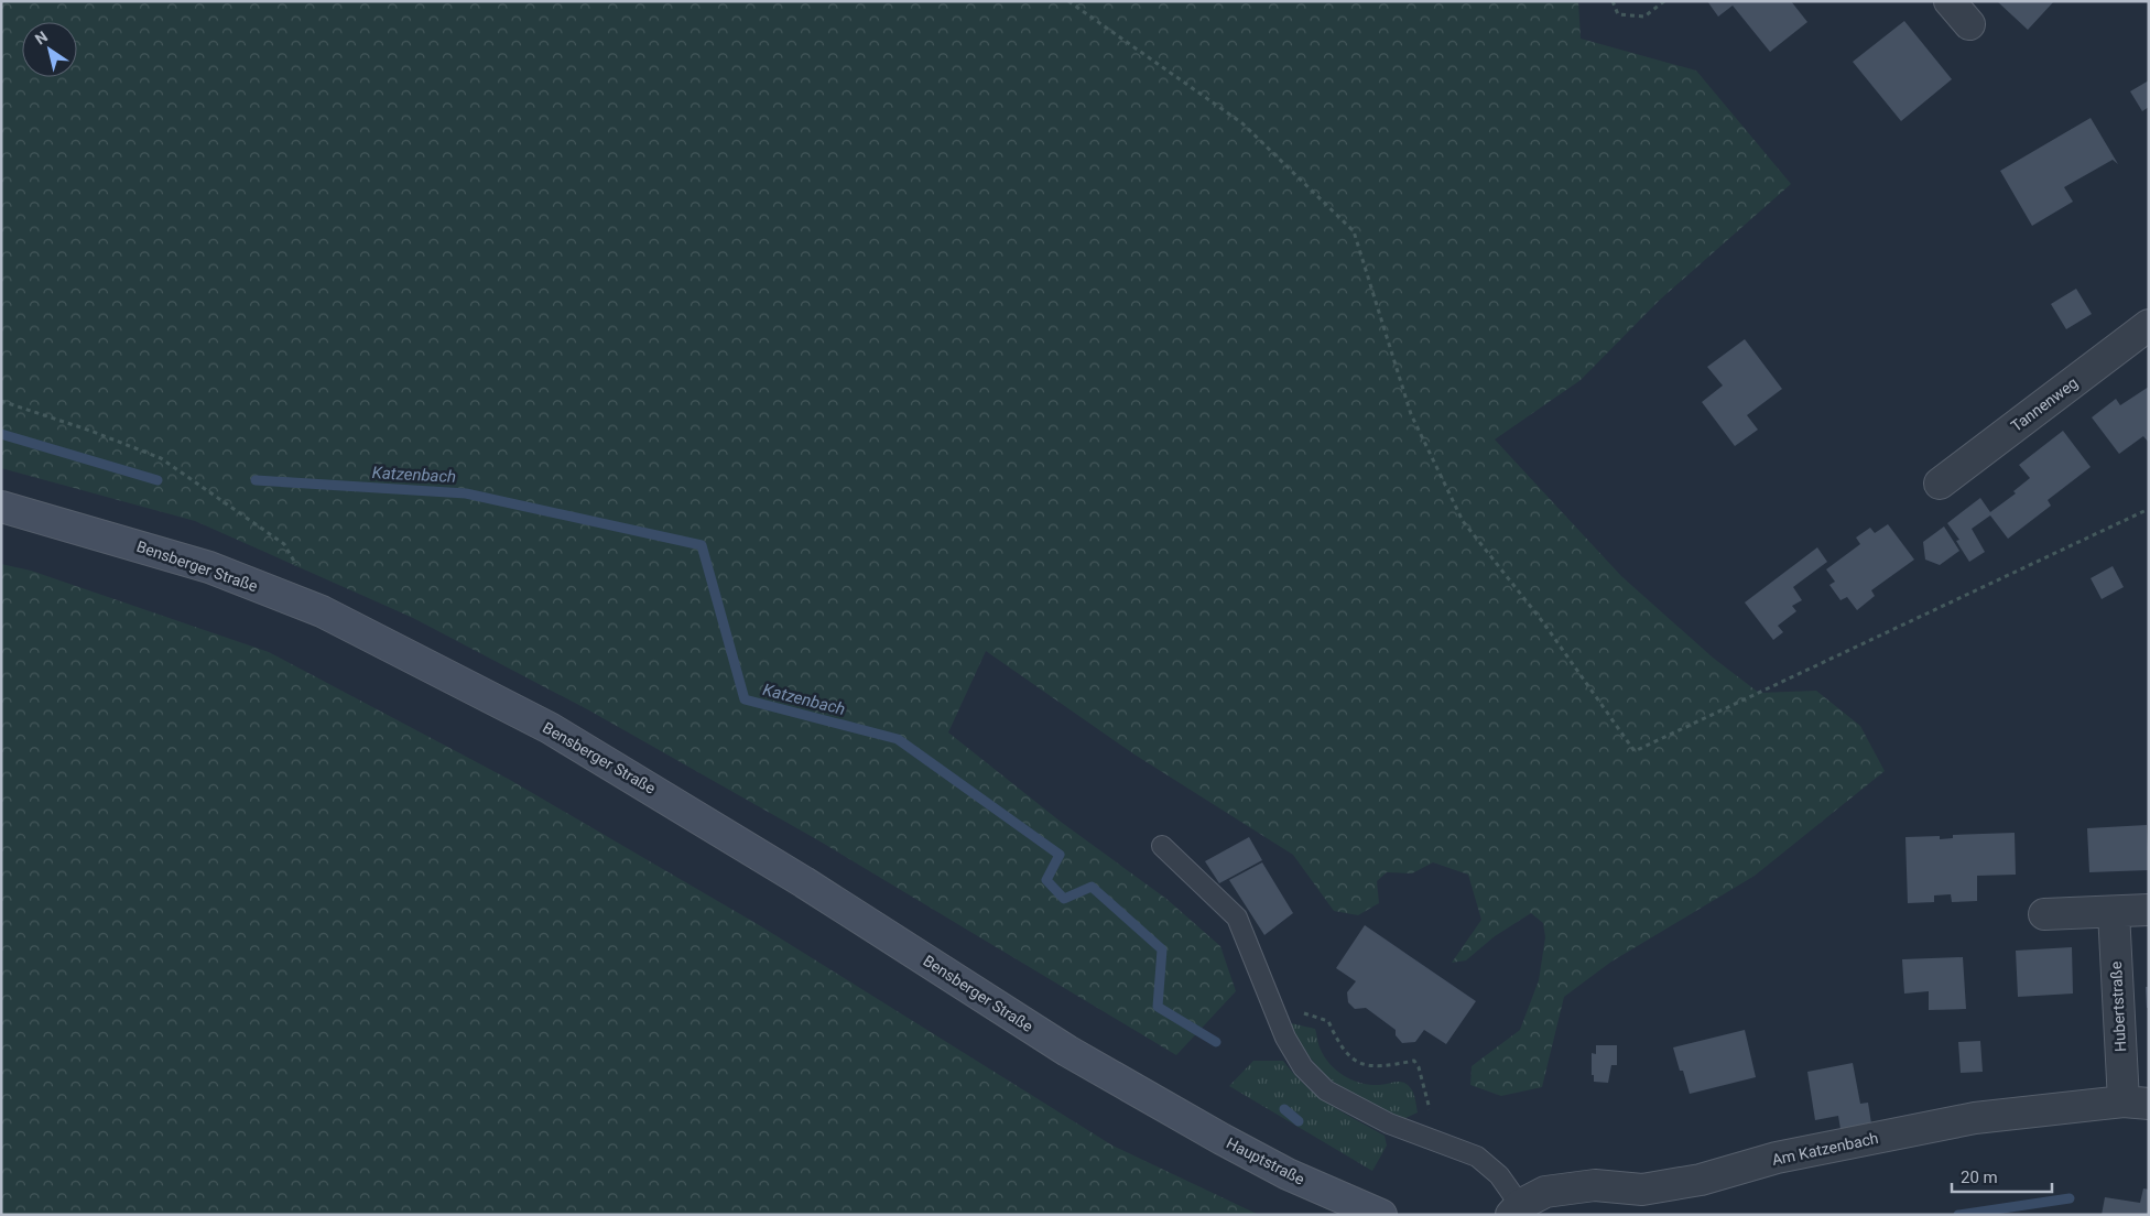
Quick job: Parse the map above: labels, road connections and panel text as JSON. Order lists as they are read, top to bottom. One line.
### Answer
{"streets":{"main road":["Bensberger Straße","Hauptstraße"],"street":["Tannenweg","Hubertstraße","Am Katzenbach"]},"crossings":[["Bensberger Straße","Hauptstraße"],["Hubertstraße","Am Katzenbach"]],"water":["Katzenbach"],"scale_bar":"20 m","north":"top left"}
